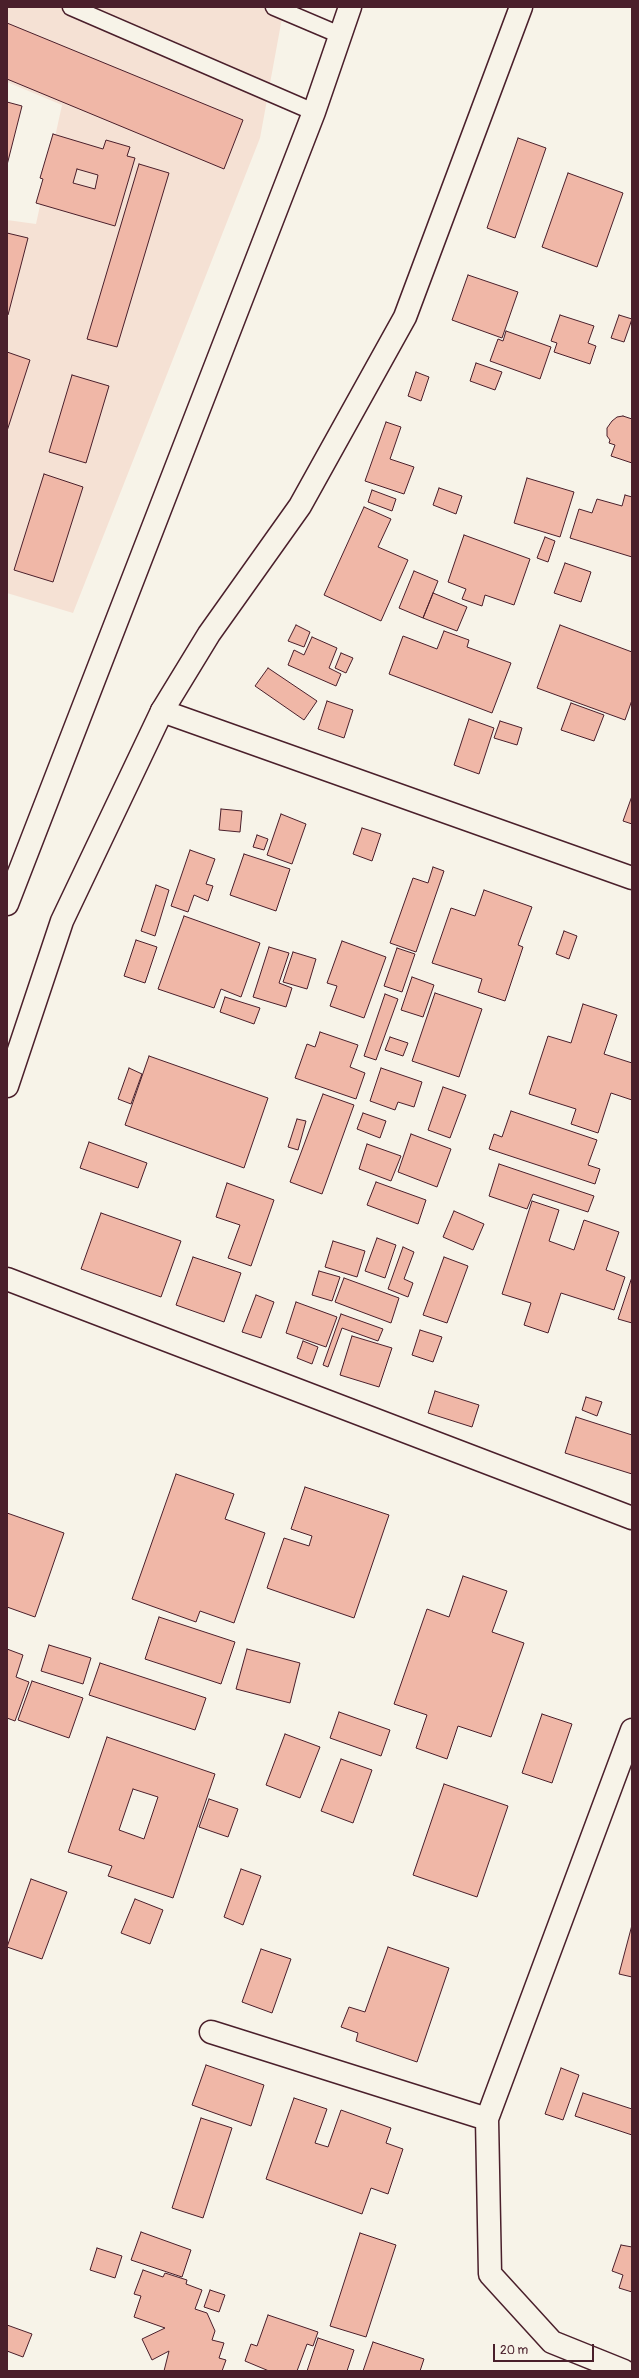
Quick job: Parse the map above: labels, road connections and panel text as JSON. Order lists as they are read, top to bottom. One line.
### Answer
{"scale_bar":"20 m"}
